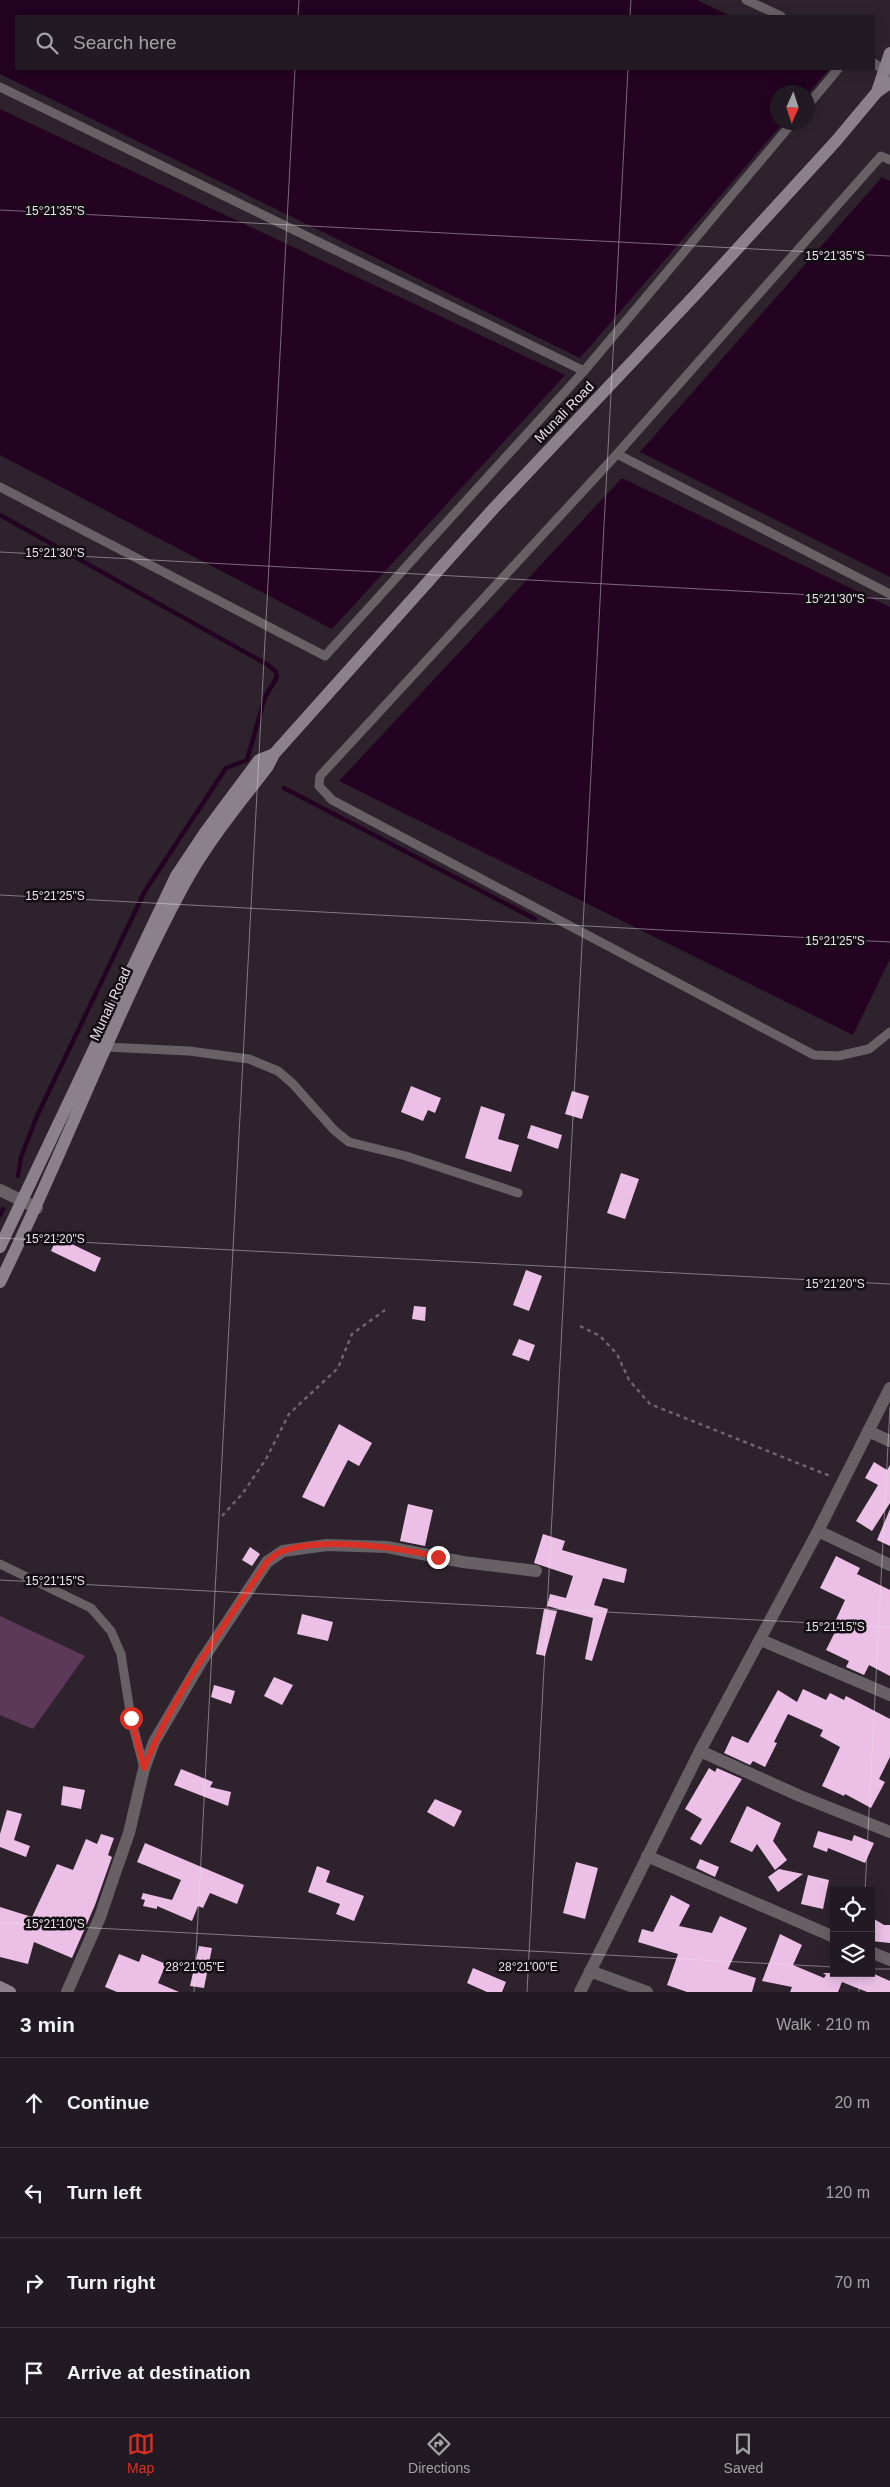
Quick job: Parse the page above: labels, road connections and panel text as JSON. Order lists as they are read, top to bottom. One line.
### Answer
{"streets":{"main road":["Munali Road"]},"north":"bottom","page":{"search":"Search here","heading":["3 min","Walk · 210 m"],"list":[["Continue","20 m"],["Turn left","120 m"],["Turn right","70 m"],"Arrive at destination"],"nav":["Map","Directions","Saved"]},"coordinates":["15°21'35\"S","15°21'30\"S","15°21'25\"S","15°21'20\"S","15°21'15\"S","15°21'10\"S","28°21'05\"E","28°21'00\"E"]}
